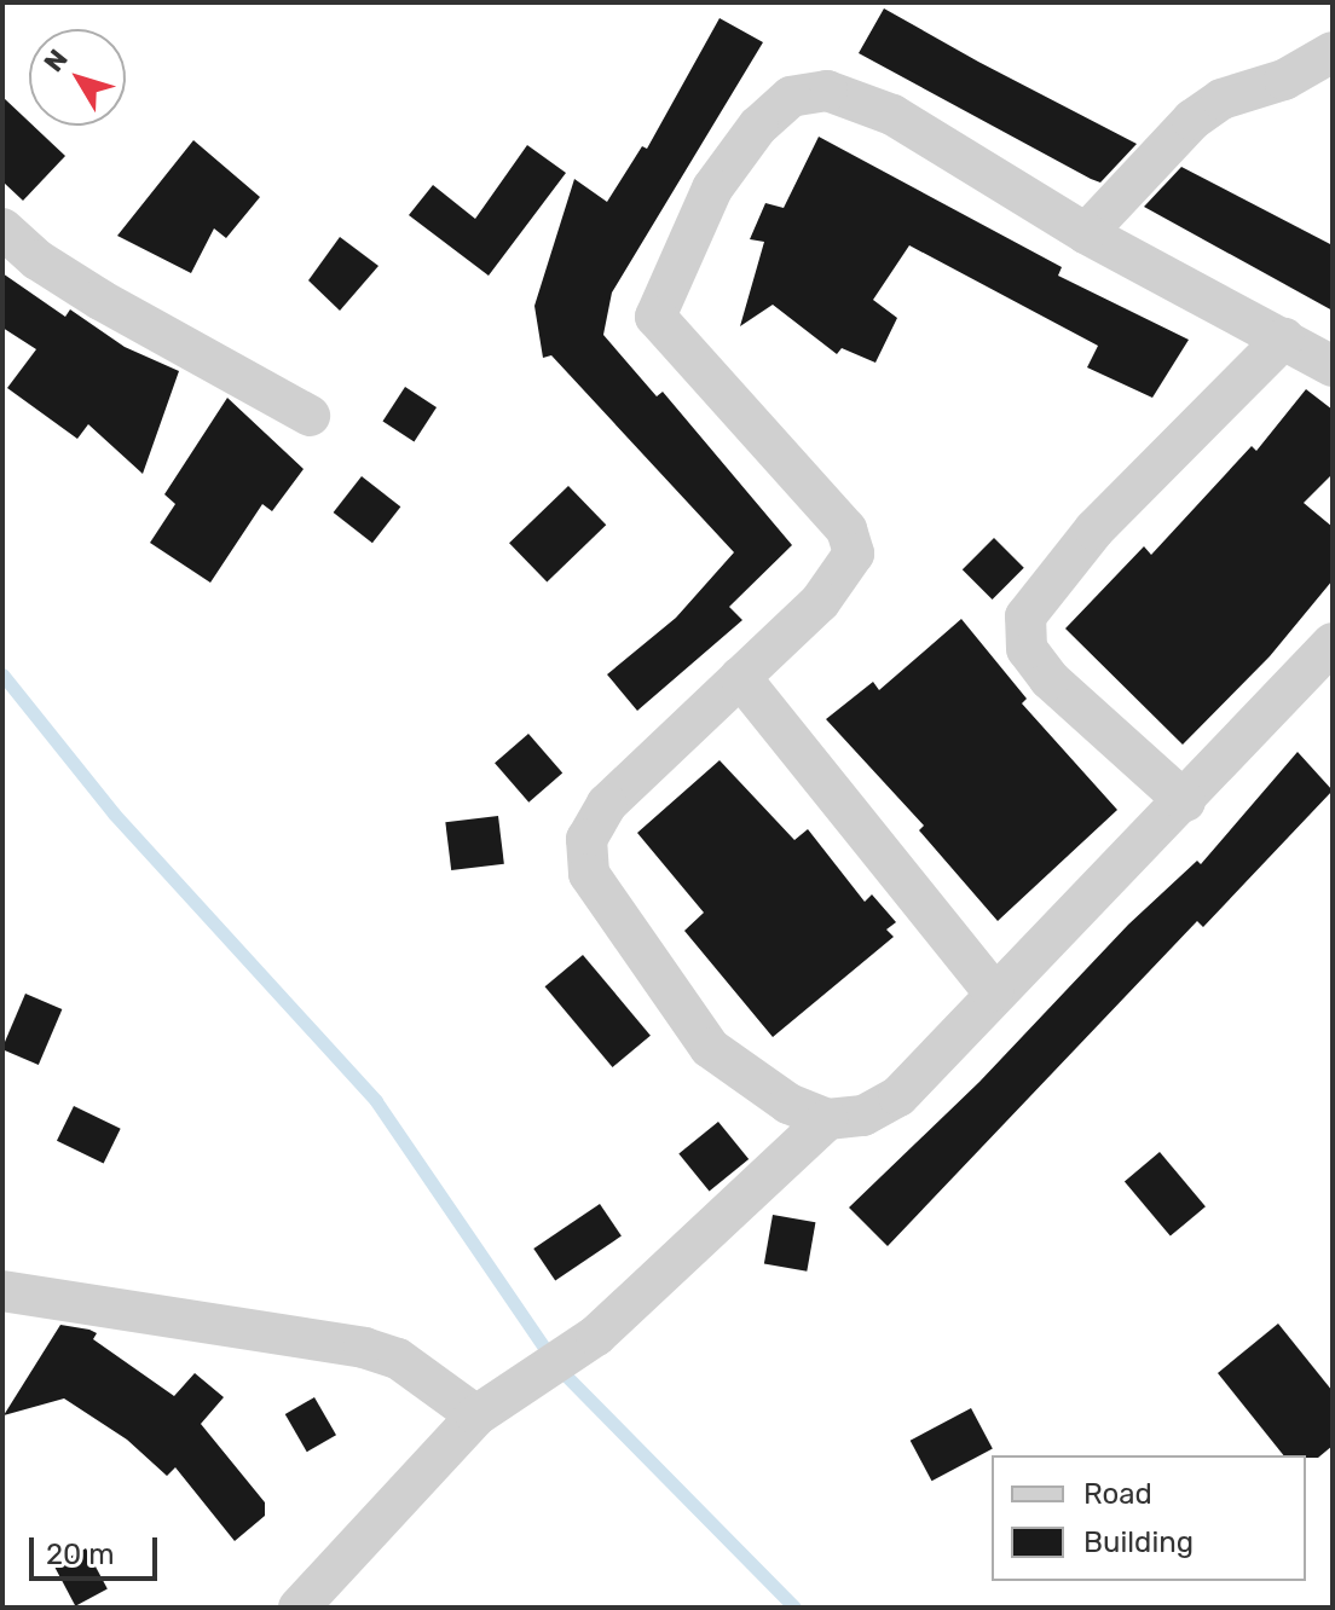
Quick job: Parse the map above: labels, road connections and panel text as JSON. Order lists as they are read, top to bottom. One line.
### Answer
{"legend":["Road","Building"],"scale_bar":"20 m","north":"top left"}
